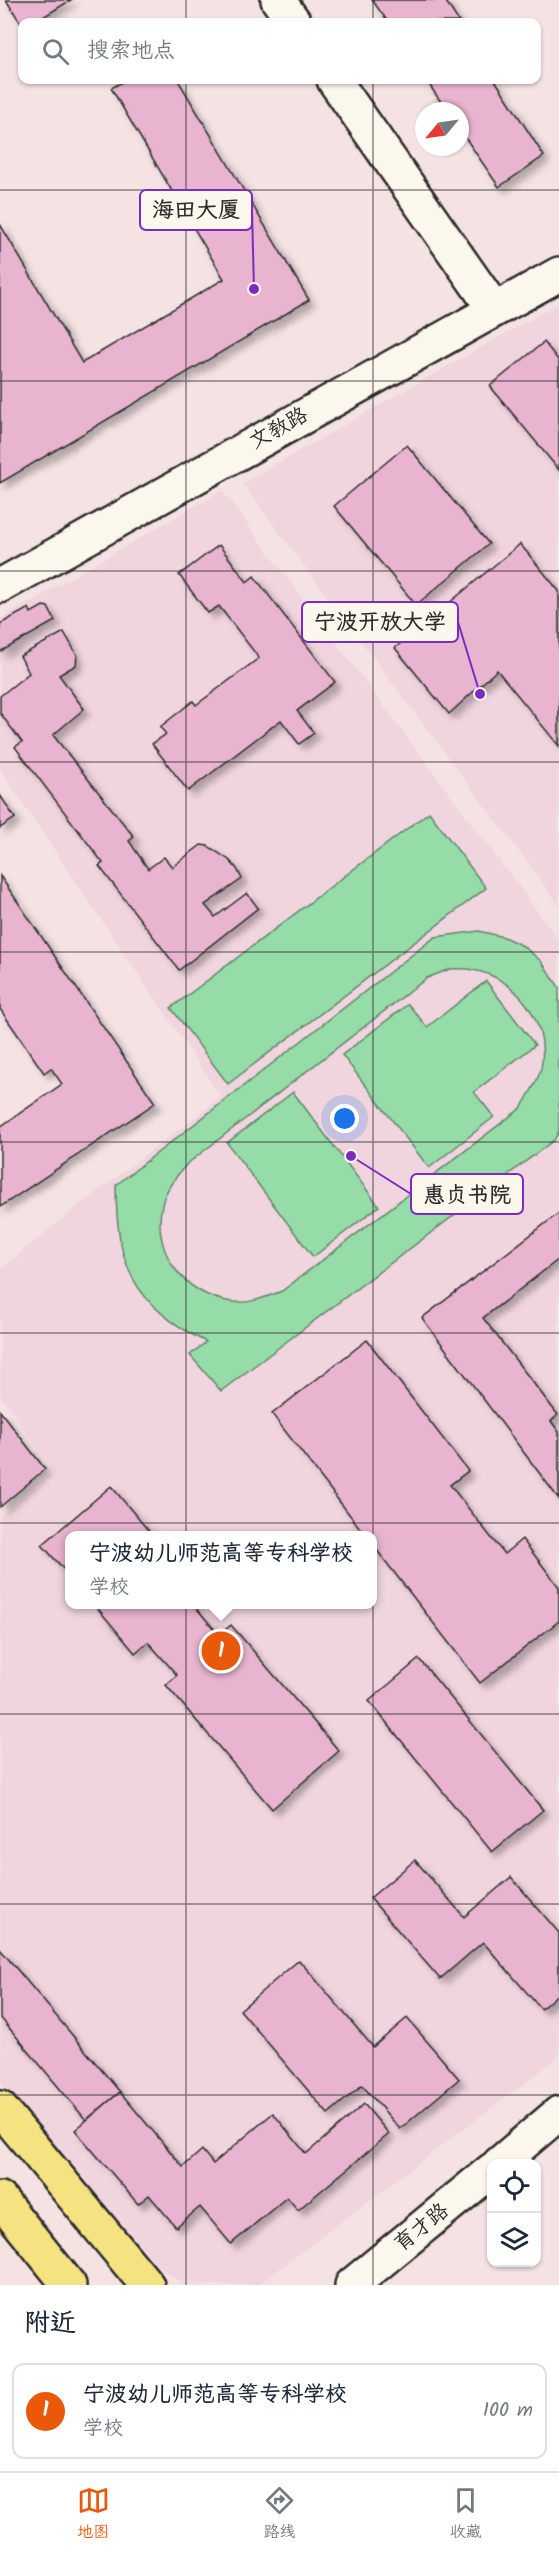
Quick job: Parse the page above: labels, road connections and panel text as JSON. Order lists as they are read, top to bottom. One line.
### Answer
{"streets":{"street":["文教路","育才路"]},"places":["海田大厦","宁波开放大学","惠贞书院"],"north":"bottom left","page":{"search":"搜索地点","popup":["宁波幼儿师范高等专科学校","学校"],"pins":"1","heading":"附近","list":[{"mark":"1","name":"宁波幼儿师范高等专科学校","note":"学校","value":"100 m"}],"nav":["地图","路线","收藏"]}}
